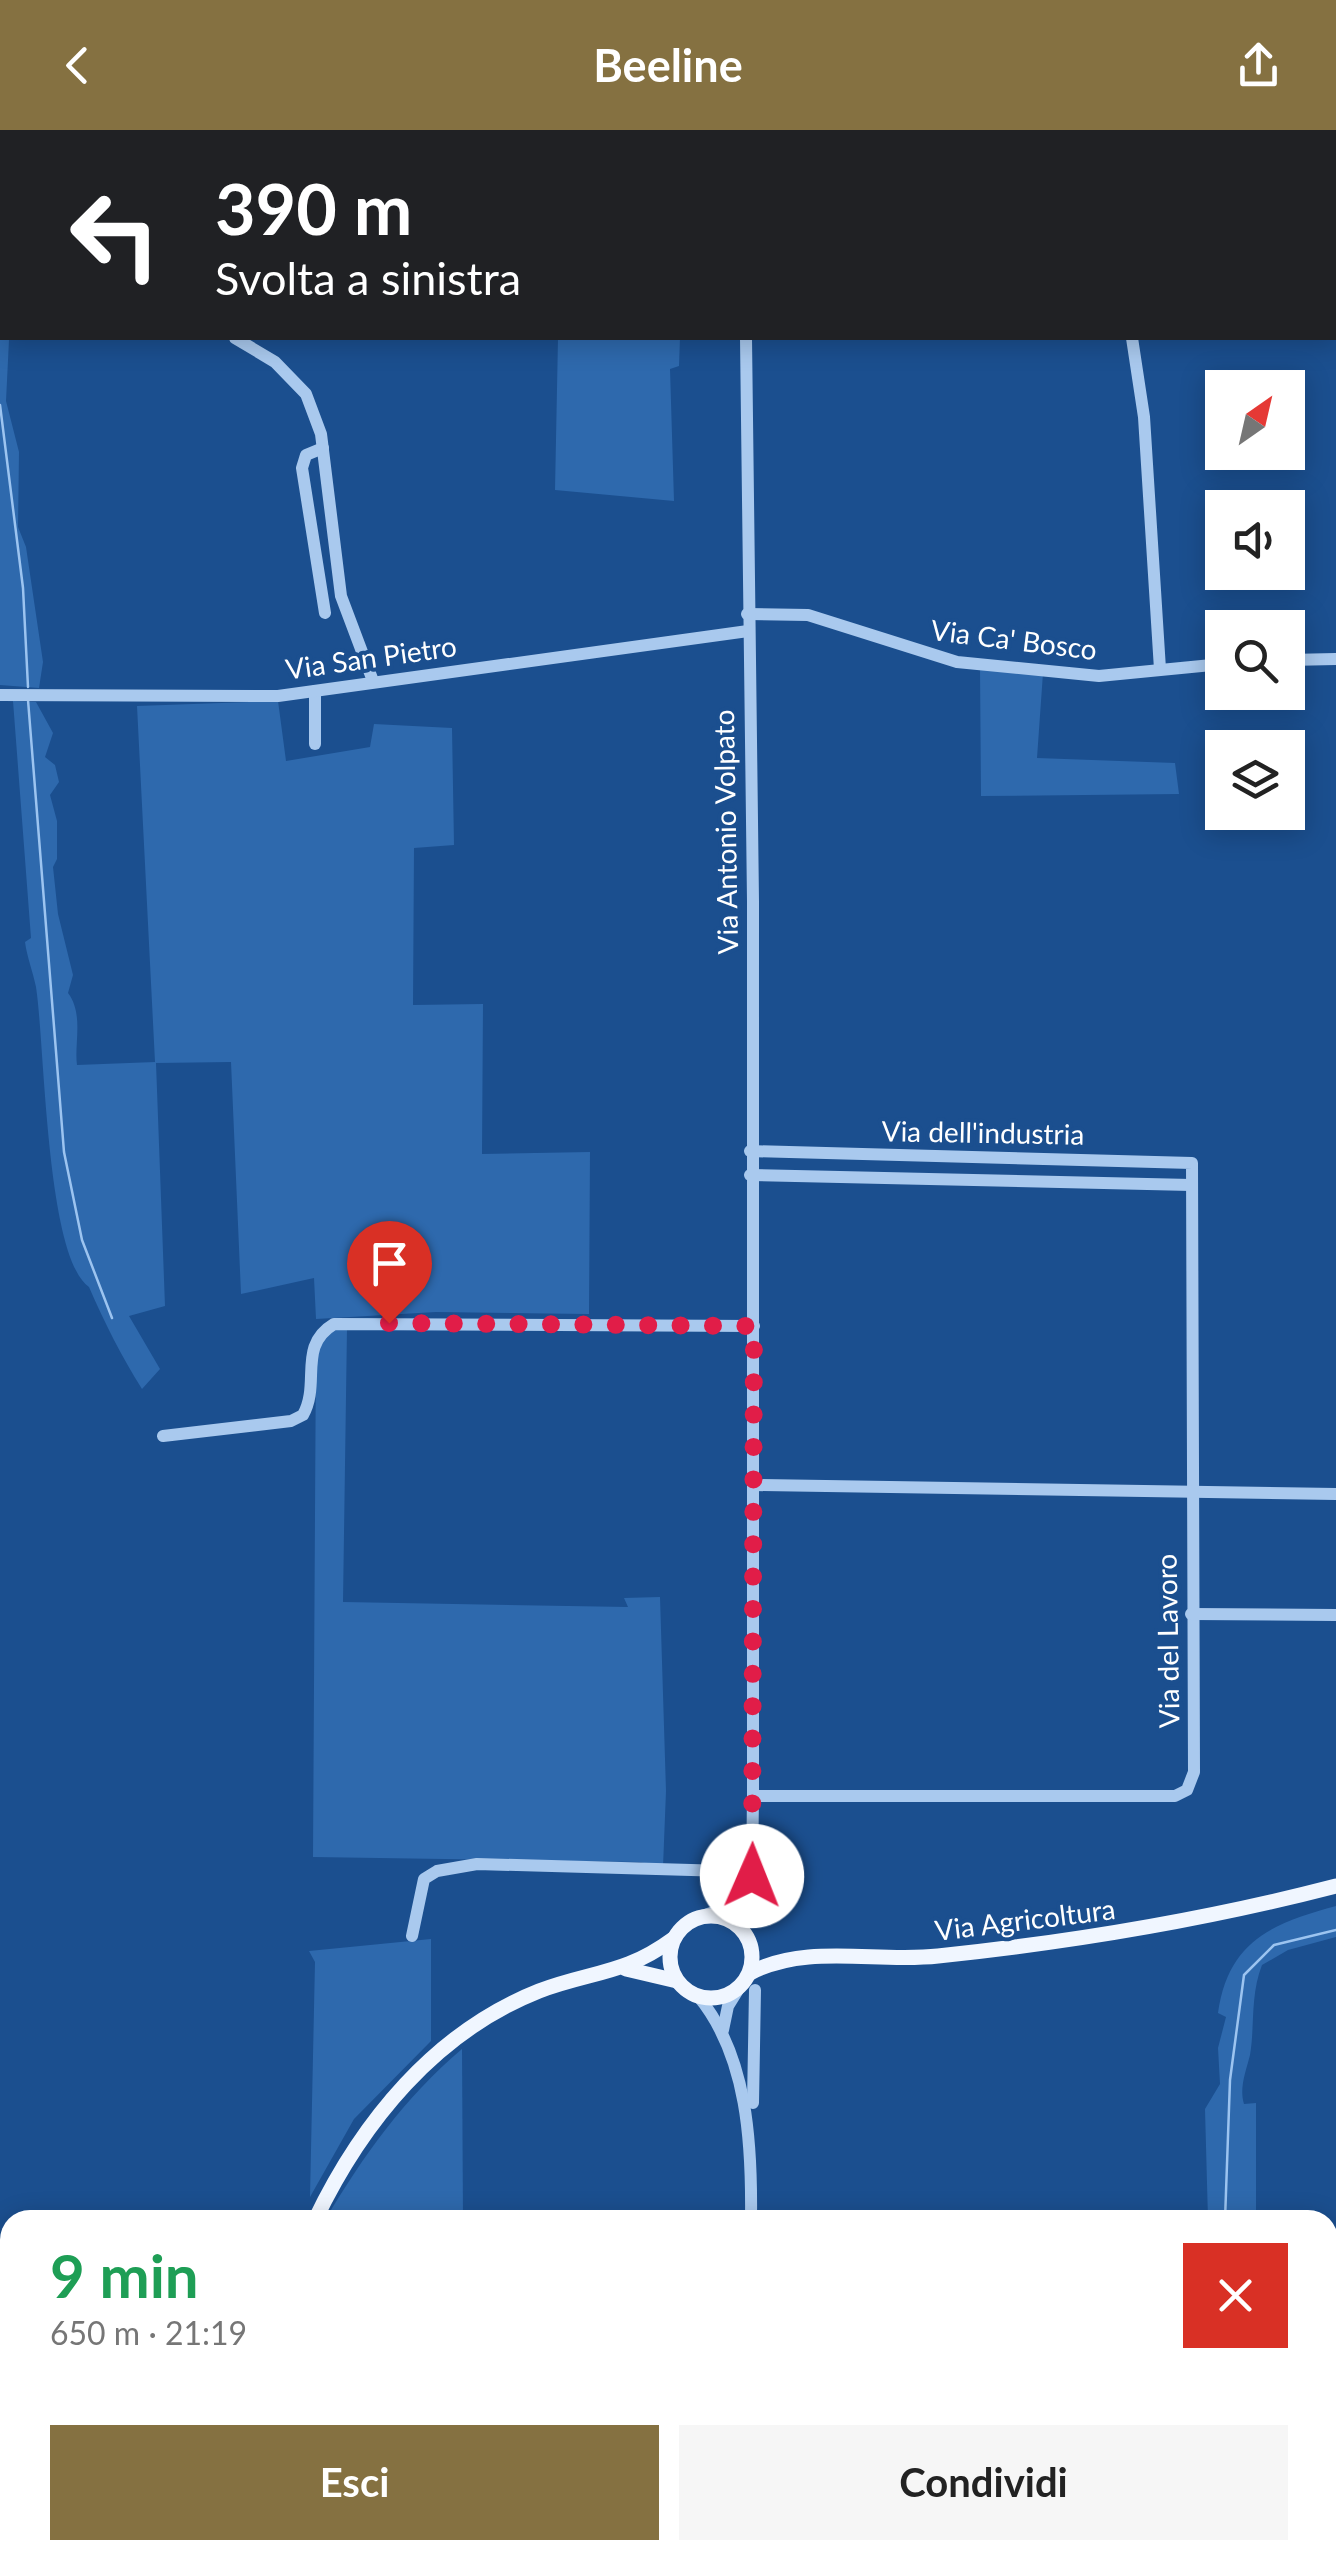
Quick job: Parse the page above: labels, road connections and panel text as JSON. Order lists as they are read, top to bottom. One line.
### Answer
{"streets":{"main road":["Via Agricoltura"],"street":["Via Ca' Bosco","Via San Pietro","Via Antonio Volpato","Via dell'industria","Via del Lavoro"]},"crossings":[["Via Ca' Bosco","Via Antonio Volpato"],["Via San Pietro","Via Antonio Volpato"],["Via Antonio Volpato","Via dell'industria"],["Via Antonio Volpato","Via del Lavoro"],["Via Antonio Volpato","Via Agricoltura"]],"north":"top right","page":{"header":"Beeline","turn":["390 m","Svolta a sinistra"],"heading":["9 min","650 m · 21:19"],"buttons":["Esci","Condividi"]}}
